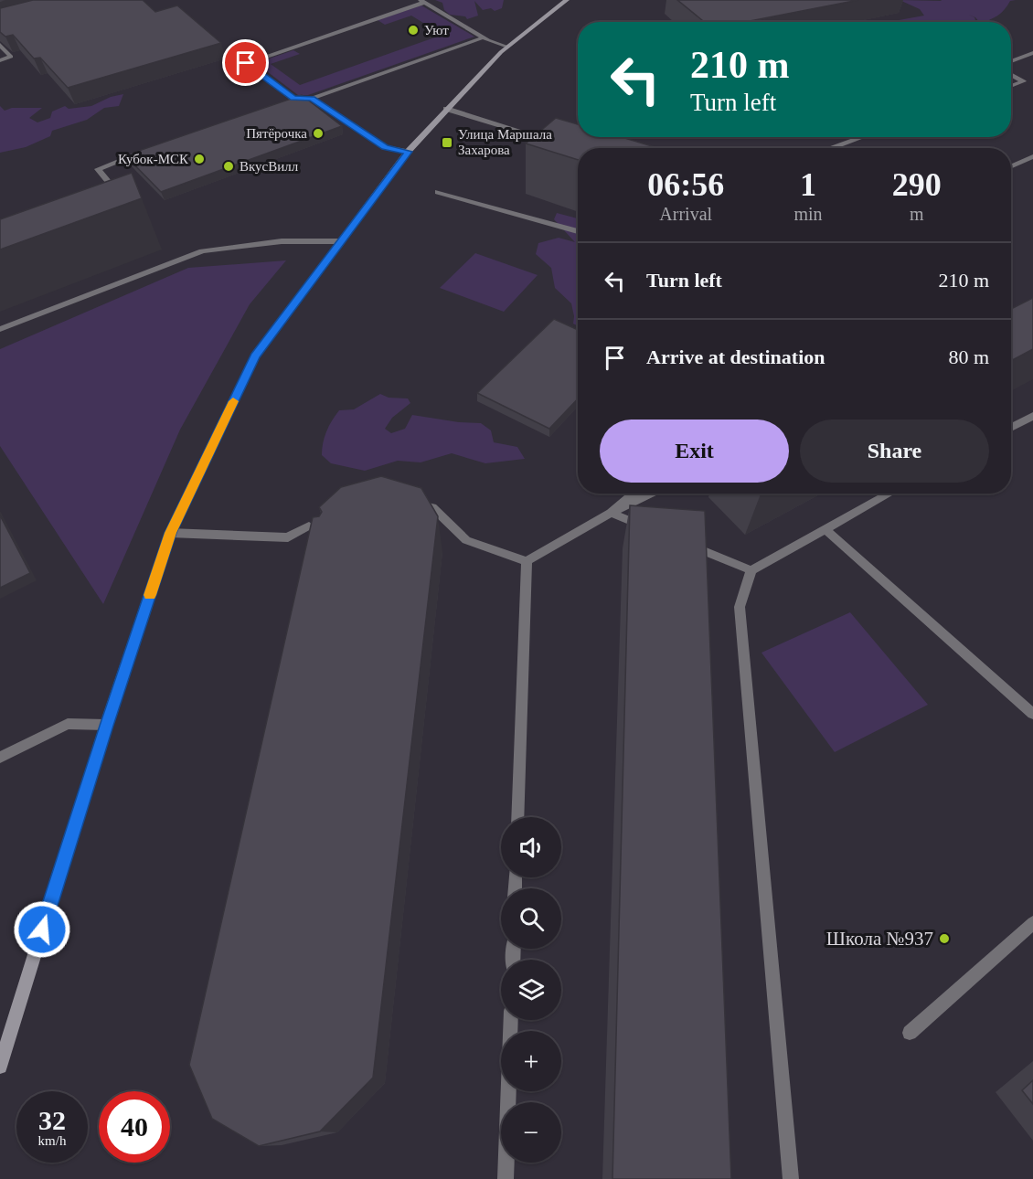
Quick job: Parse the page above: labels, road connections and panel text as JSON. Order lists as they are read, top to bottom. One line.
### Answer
{"places":{"other":["Уют","Пятёрочка","Кубок-МСК","ВкусВилл","Школа №937"],"transit":["Улица Маршала Захарова"]},"page":{"turn":["210 m","Turn left"],"eta":["06:56","Arrival","1","min","290","m"],"list":[{"name":"Turn left","value":"210 m"},{"name":"Arrive at destination","value":"80 m"}],"buttons":["Exit","Share"],"map_buttons":["+","−"],"speed":"32 km/h","limit":"40"}}
